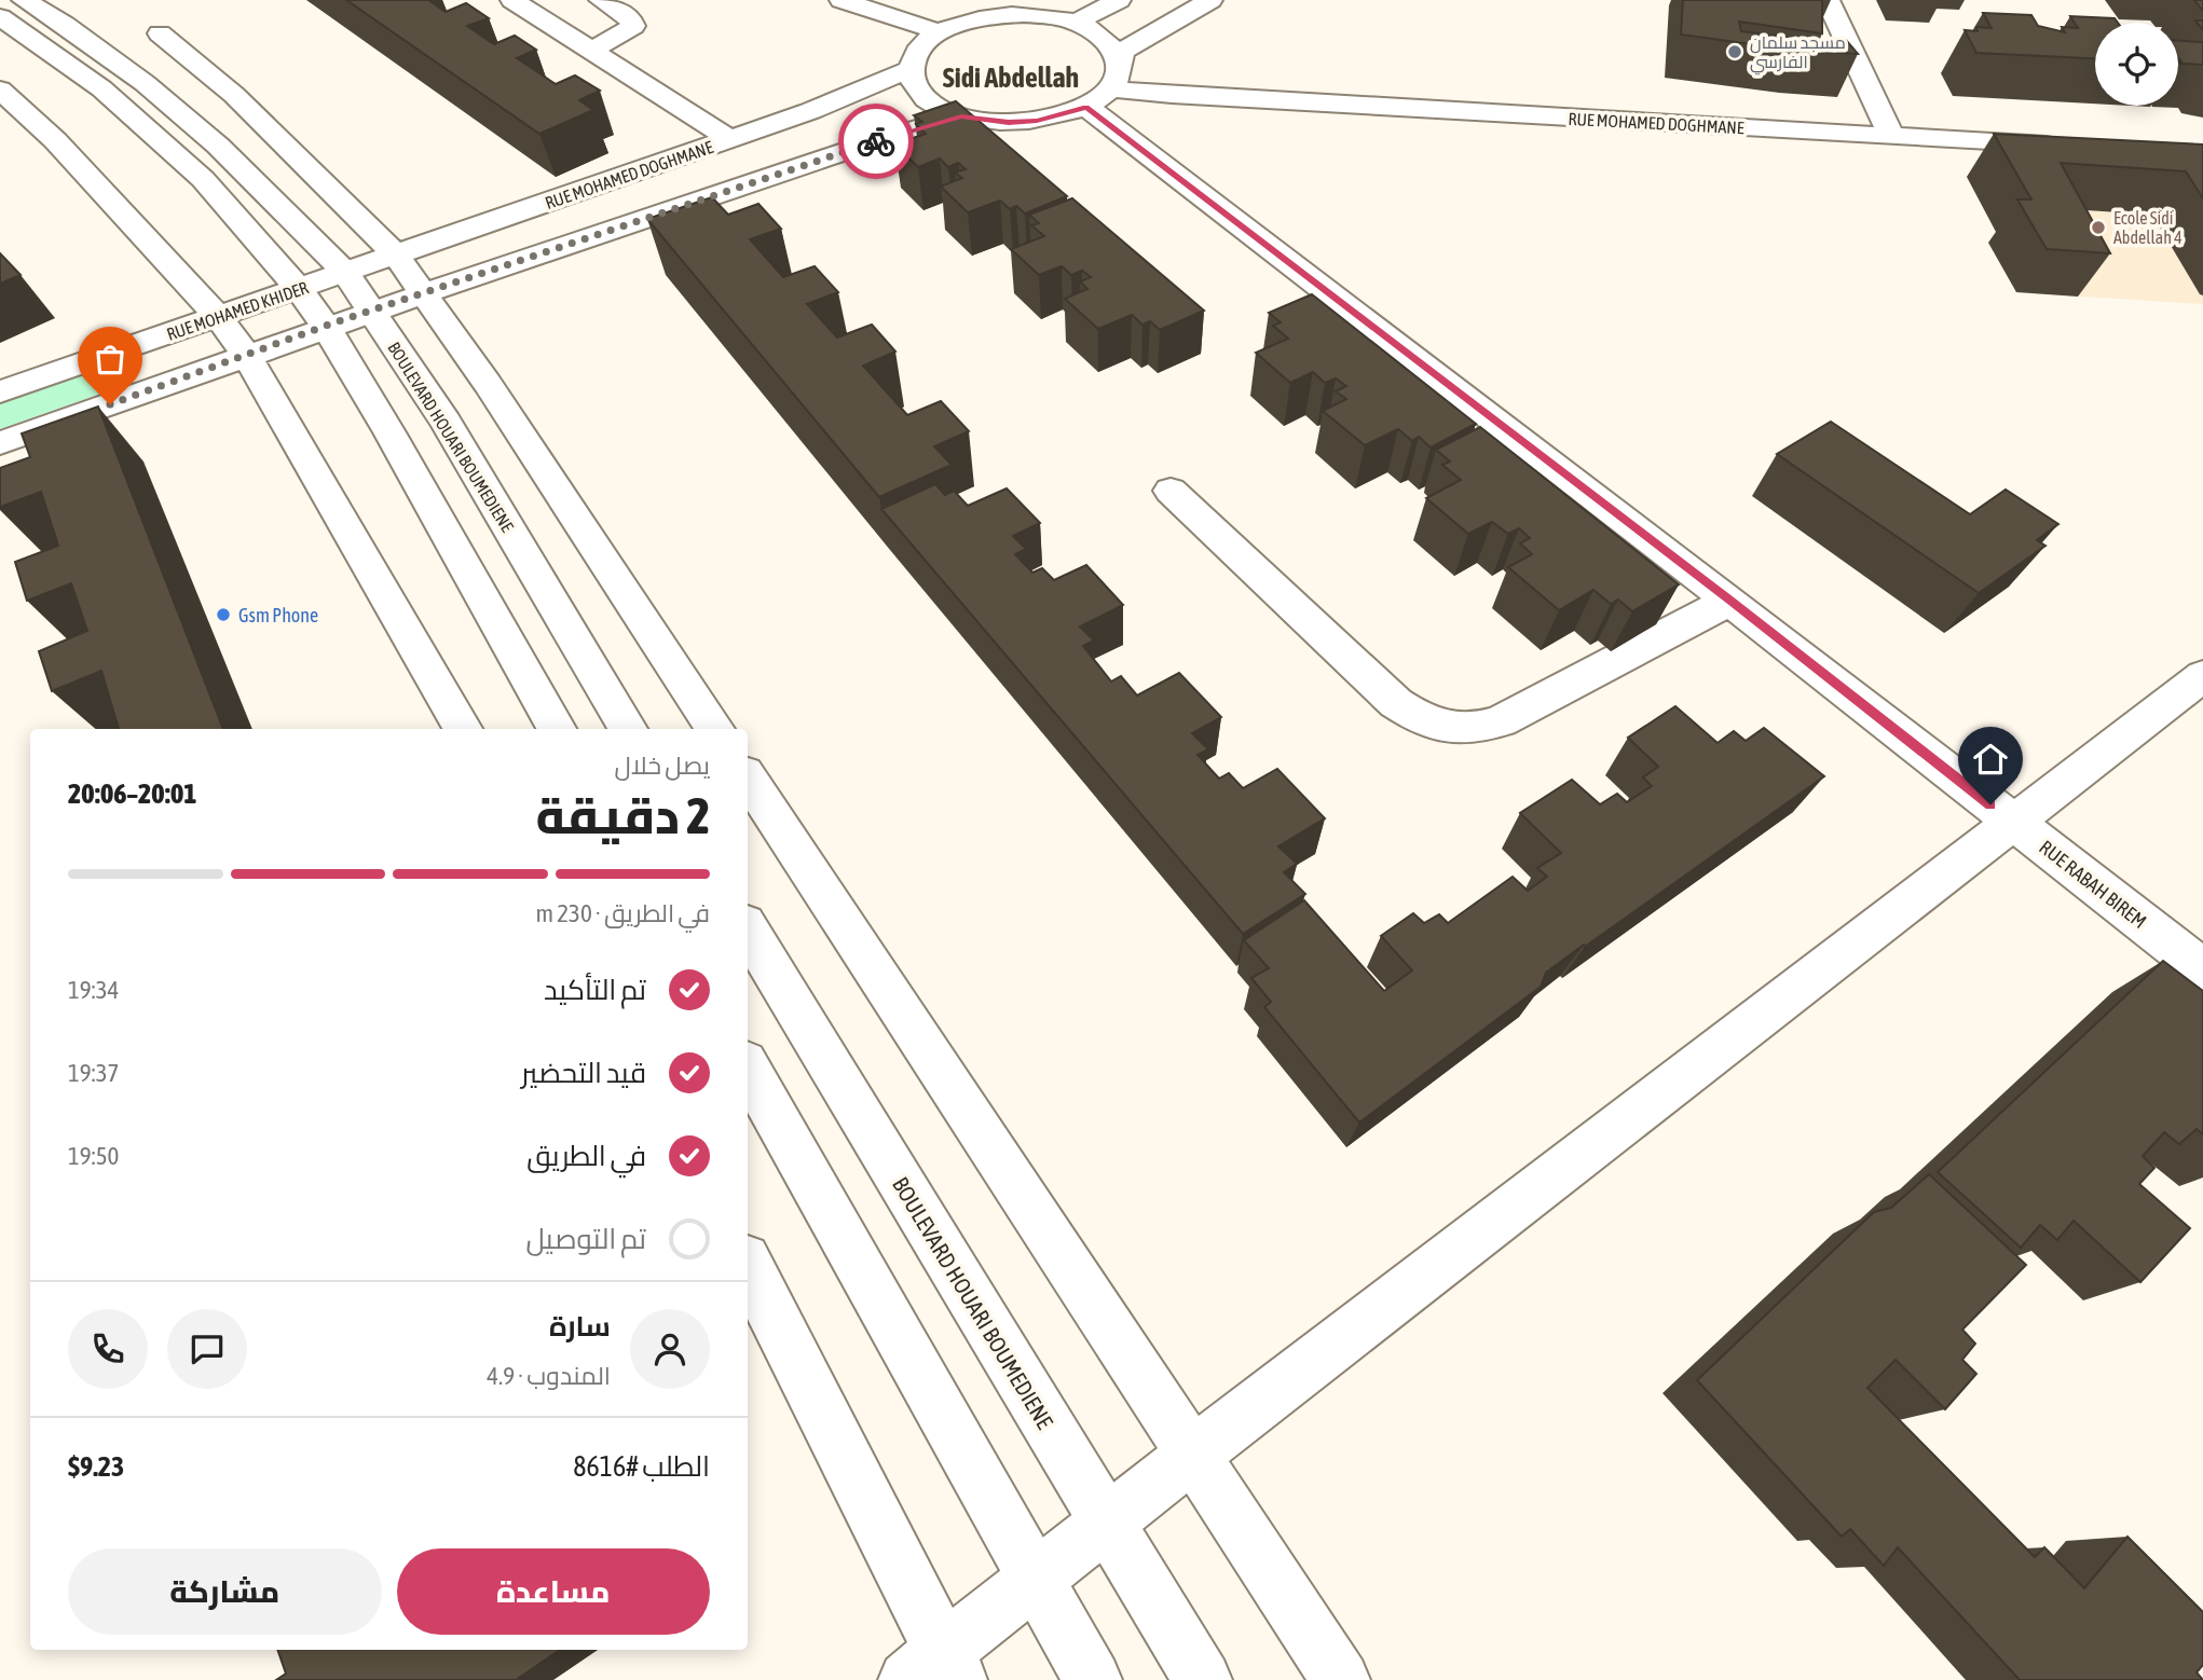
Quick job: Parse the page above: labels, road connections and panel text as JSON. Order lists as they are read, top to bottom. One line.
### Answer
{"streets":{"street":["RUE MOHAMED DOGHMANE","RUE MOHAMED KHIDER","BOULEVARD HOUARI BOUMEDIENE","RUE RABAH BIREM"]},"crossings":[["RUE MOHAMED DOGHMANE","RUE MOHAMED KHIDER"],["RUE MOHAMED DOGHMANE","BOULEVARD HOUARI BOUMEDIENE"],["RUE MOHAMED DOGHMANE","RUE RABAH BIREM"],["RUE MOHAMED KHIDER","BOULEVARD HOUARI BOUMEDIENE"]],"districts":["Sidi Abdellah"],"places":["مسجد سلمان الفارسي","Ecole Sidi Abdellah 4","Gsm Phone"],"page":{"heading":["2 دقيقة","يصل خلال","20:01–20:06"],"panel":["سارة","المندوب · 4.9","الطلب #8616","$9.23"],"bar":"في الطريق · 230 m","list":[["تم التأكيد","19:34"],["قيد التحضير","19:37"],["في الطريق","19:50"],"تم التوصيل"],"buttons":["مساعدة","مشاركة"]}}
